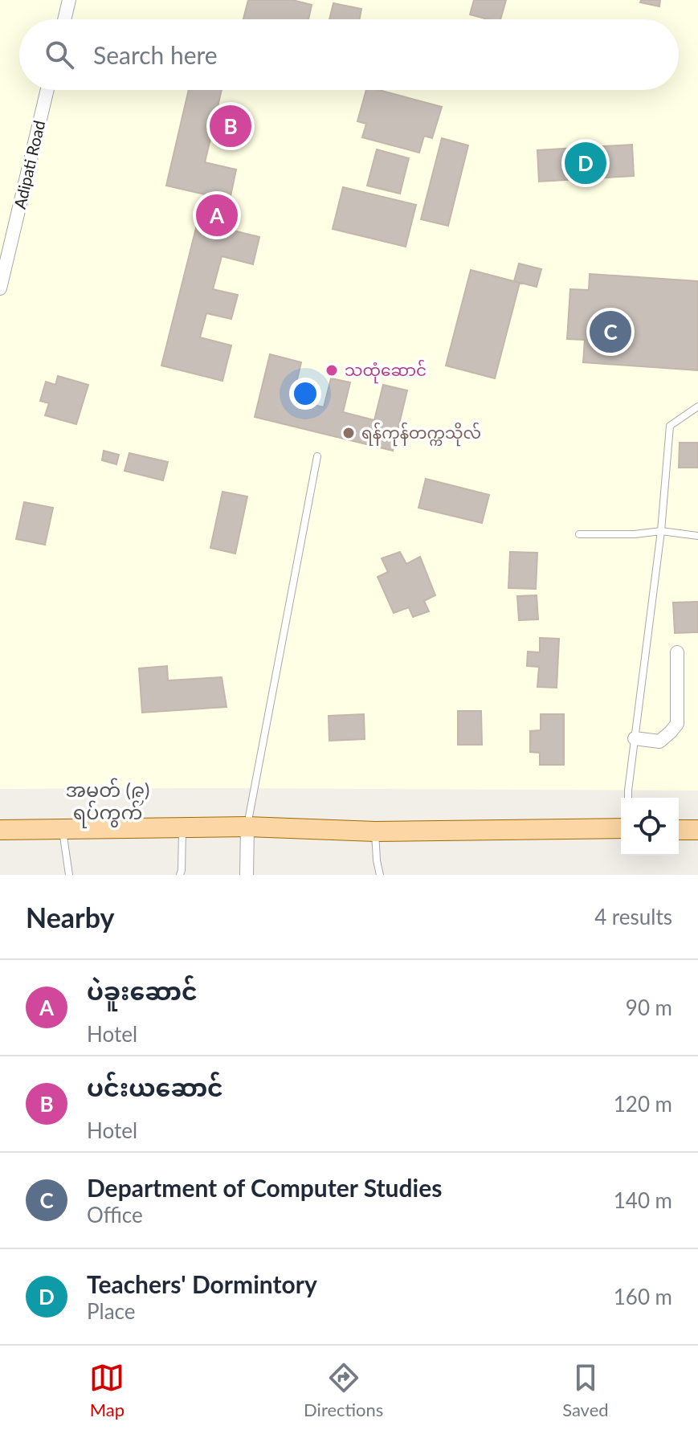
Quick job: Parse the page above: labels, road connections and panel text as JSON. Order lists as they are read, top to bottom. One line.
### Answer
{"streets":{"street":["Adipati Road"]},"districts":["အမှတ် (၉) ရပ်ကွက်"],"places":["သထုံဆောင်","ရန်ကုန်တက္ကသိုလ်"],"page":{"search":"Search here","pins":["B","D","A","C"],"heading":["Nearby","4 results"],"list":[{"mark":"A","name":"ပဲခူးဆောင်","note":"Hotel","value":"90 m"},{"mark":"B","name":"ပင်းယဆောင်","note":"Hotel","value":"120 m"},{"mark":"C","name":"Department of Computer Studies","note":"Office","value":"140 m"},{"mark":"D","name":"Teachers' Dormintory","note":"Place","value":"160 m"}],"nav":["Map","Directions","Saved"]}}
